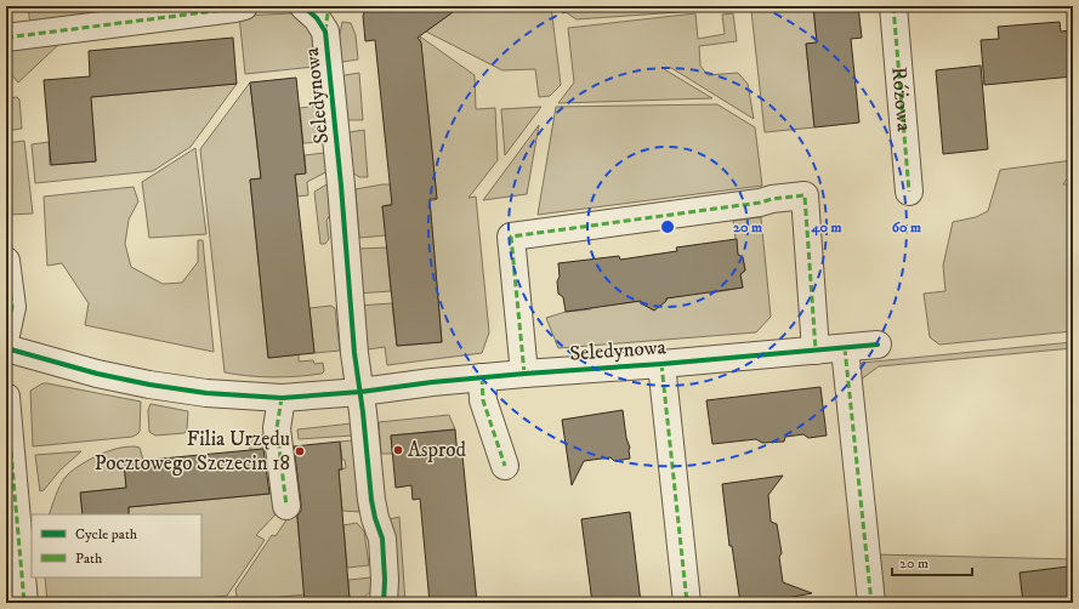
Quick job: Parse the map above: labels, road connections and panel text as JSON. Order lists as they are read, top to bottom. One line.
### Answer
{"streets":{"street":["Seledynowa","Różowa"]},"places":["Asprod","Filia Urzędu Pocztowego Szczecin 18"],"legend":["Cycle path","Path"],"scale_bar":"20 m","rings":["20 m","40 m","60 m"]}
